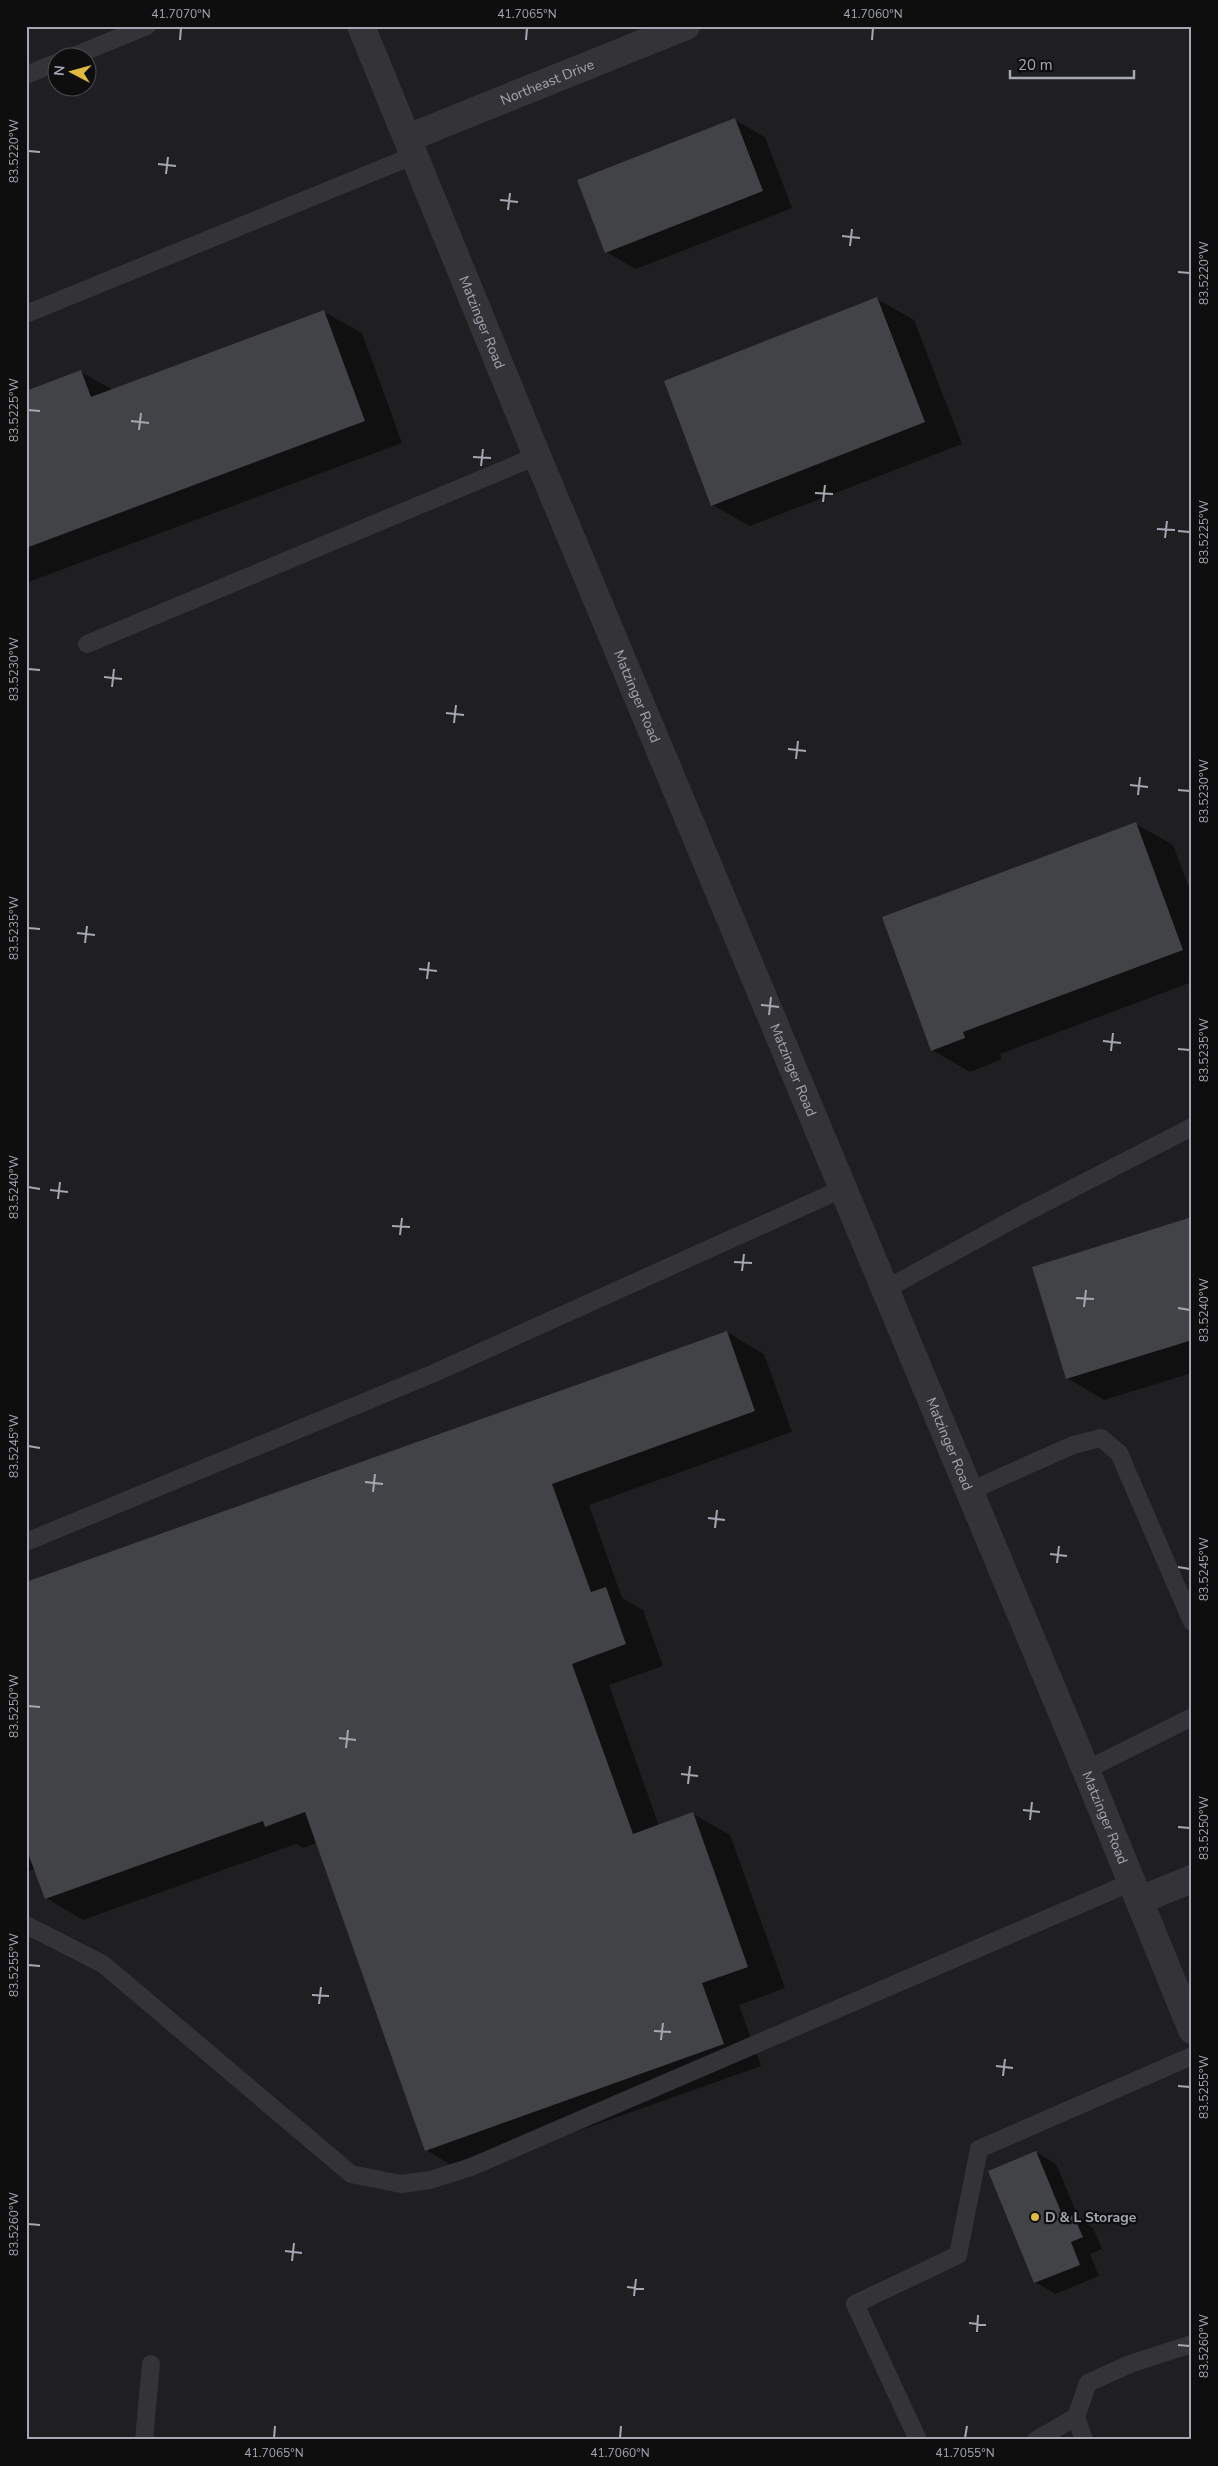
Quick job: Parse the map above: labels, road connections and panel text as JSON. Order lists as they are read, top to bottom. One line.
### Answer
{"streets":{"street":["Northeast Drive","Matzinger Road"]},"crossings":[["Northeast Drive","Matzinger Road"]],"places":["D & L Storage"],"scale_bar":"20 m","north":"left","coordinates":["41.7070°N","41.7065°N","41.7060°N","83.5220°W","83.5225°W","83.5230°W","83.5235°W","83.5240°W","83.5245°W","83.5250°W","83.5255°W","83.5260°W","41.7055°N"]}
